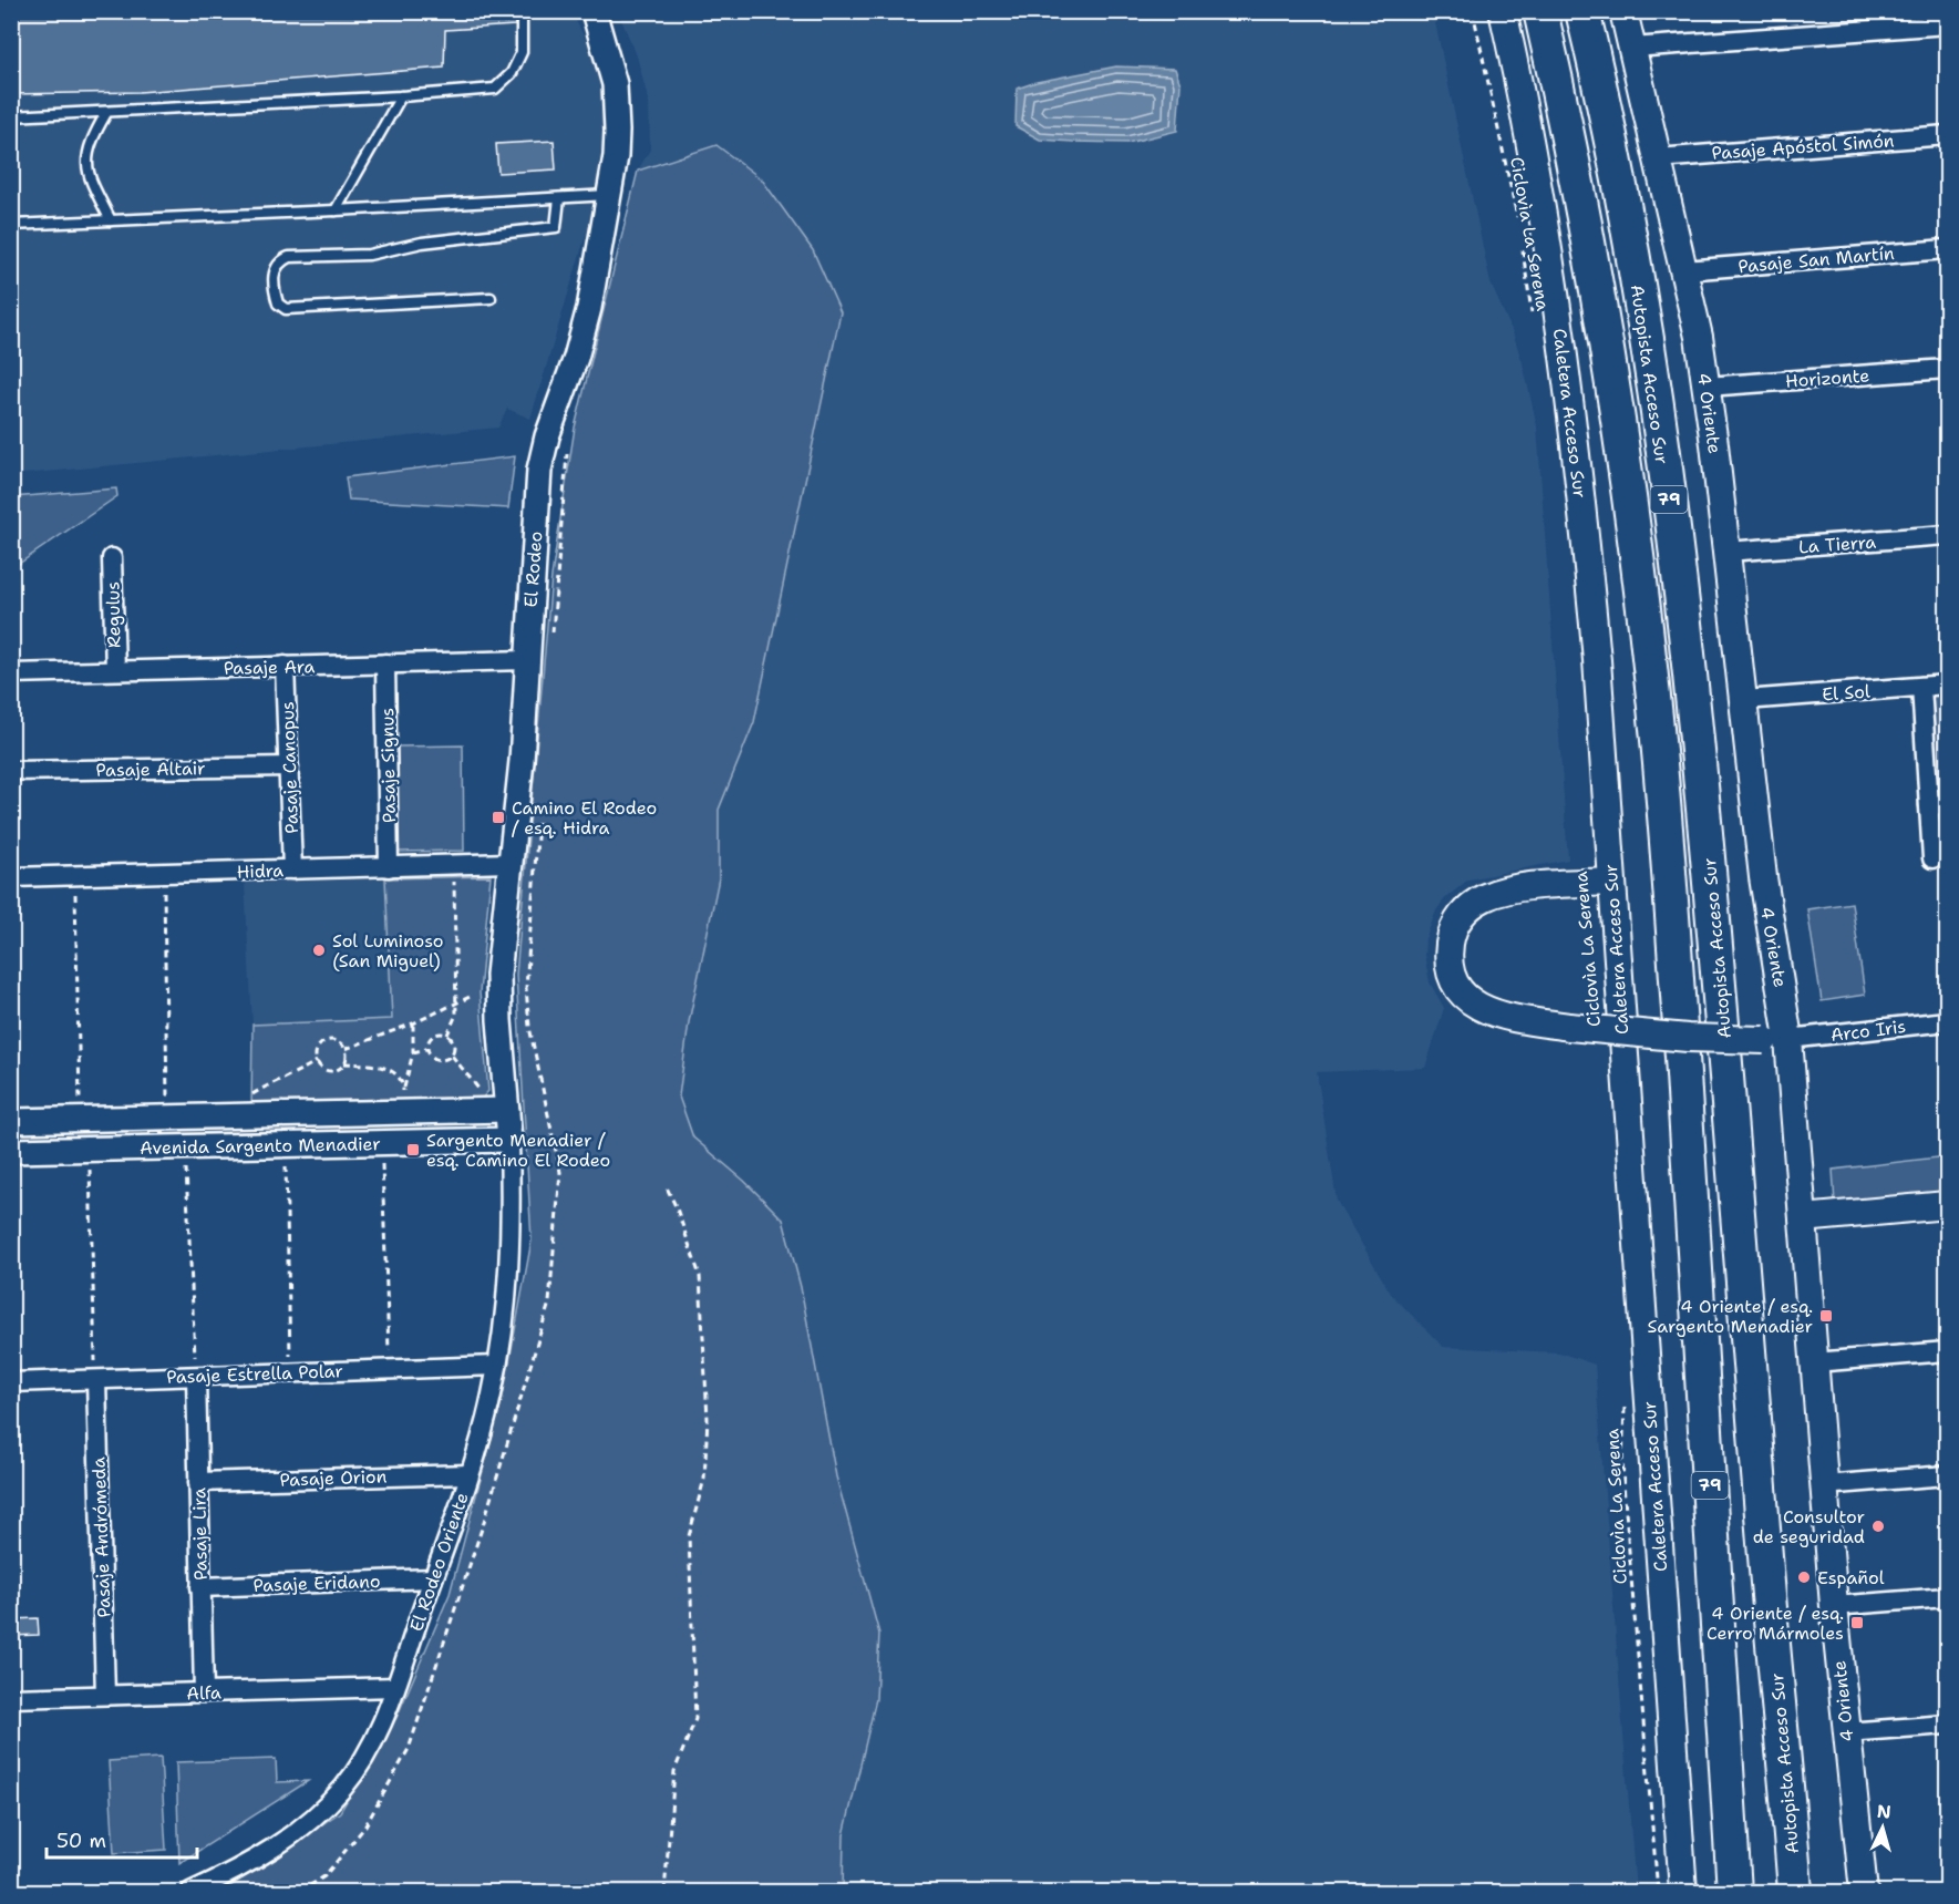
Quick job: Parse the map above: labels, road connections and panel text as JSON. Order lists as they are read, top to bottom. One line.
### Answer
{"streets":{"highway":["Autopista Acceso Sur","79"],"main road":["Caletera Acceso Sur","4 Oriente"],"street":["Pasaje Apóstol Simón","Pasaje San Martín","Horizonte","La Tierra","El Rodeo","Regulus","Pasaje Ara","El Sol","Pasaje Signus","Pasaje Canopus","Pasaje Altair","Hidra","Arco Iris","Avenida Sargento Menadier","Pasaje Estrella Polar","Pasaje Orion","Pasaje Lira","Pasaje Andrómeda","El Rodeo Oriente","Pasaje Eridano","Alfa"],"path":["Ciclovìa La Serena"]},"crossings":[["Pasaje Apóstol Simón","4 Oriente"],["Pasaje San Martín","4 Oriente"],["Horizonte","4 Oriente"],["4 Oriente","La Tierra"],["4 Oriente","El Sol"],["4 Oriente","Arco Iris"],["El Rodeo","Pasaje Ara"],["El Rodeo","Hidra"],["El Rodeo","Avenida Sargento Menadier"],["El Rodeo","El Rodeo Oriente"],["Regulus","Pasaje Ara"],["Pasaje Ara","Pasaje Signus"],["Pasaje Ara","Pasaje Canopus"],["Pasaje Signus","Hidra"],["Pasaje Canopus","Pasaje Altair"],["Pasaje Canopus","Hidra"],["Avenida Sargento Menadier","El Rodeo Oriente"],["Pasaje Estrella Polar","Pasaje Lira"],["Pasaje Estrella Polar","Pasaje Andrómeda"],["Pasaje Estrella Polar","El Rodeo Oriente"],["Pasaje Orion","Pasaje Lira"],["Pasaje Orion","El Rodeo Oriente"],["Pasaje Lira","Pasaje Eridano"],["Pasaje Lira","Alfa"],["Pasaje Andrómeda","Alfa"],["El Rodeo Oriente","Pasaje Eridano"],["El Rodeo Oriente","Alfa"]],"places":{"transit":["Camino El Rodeo / esq. Hidra","Sargento Menadier / esq. Camino El Rodeo","4 Oriente / esq. Sargento Menadier","4 Oriente / esq. Cerro Mármoles"],"other":["Sol Luminoso (San Miguel)","Consultor de seguridad","Español"]},"scale_bar":"50 m","north":"top"}
